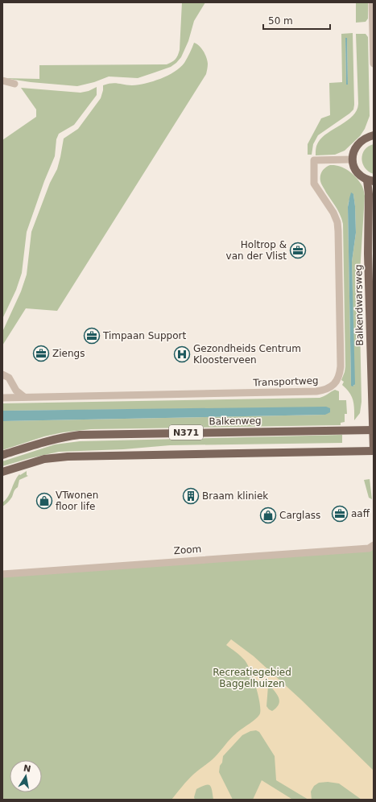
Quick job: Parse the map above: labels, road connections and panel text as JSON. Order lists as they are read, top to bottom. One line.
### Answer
{"streets":{"main road":["Balkendwarsweg","Balkenweg","N371"],"street":["Transportweg","Zoom"]},"crossings":[["Balkendwarsweg","Balkenweg"]],"parks":["Recreatiegebied Baggelhuizen"],"places":{"office":["Holtrop & van der Vlist","Timpaan Support","Ziengs","aaff"],"hospital":["Gezondheids Centrum Kloosterveen"],"building":["Braam kliniek"],"shop":["VTwonen floor life","Carglass"]},"scale_bar":"50 m","north":"top"}
